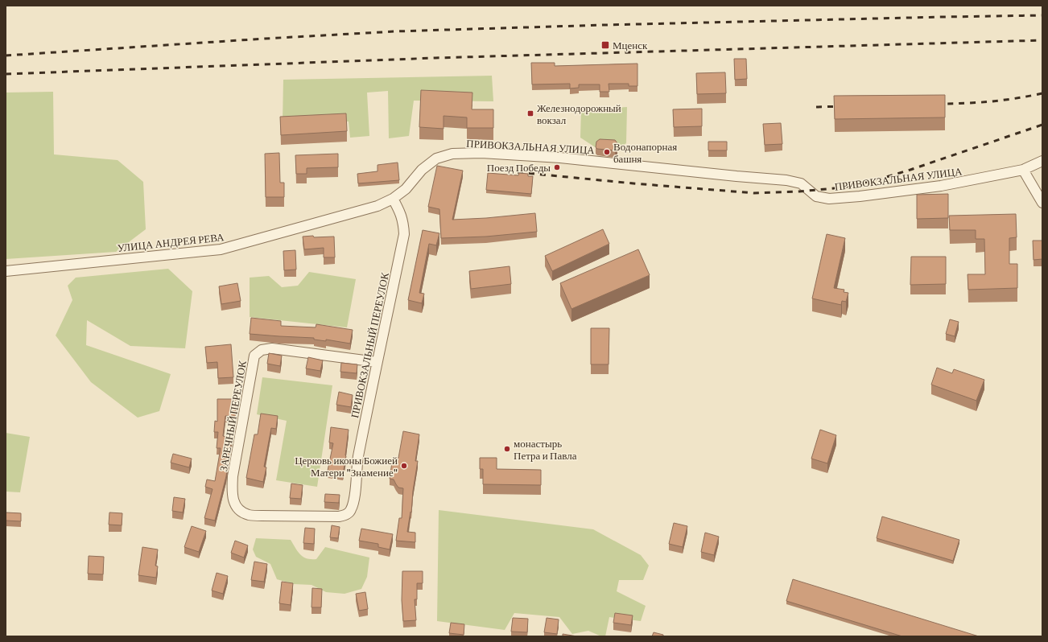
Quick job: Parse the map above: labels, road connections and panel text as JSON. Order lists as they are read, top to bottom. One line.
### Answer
{"streets":{"street":["ПРИВОКЗАЛЬНАЯ УЛИЦА","УЛИЦА АНДРЕЯ РЕВА","ПРИВОКЗАЛЬНЫЙ ПЕРЕУЛОК","ЗАРЕЧНЫЙ ПЕРЕУЛОК"]},"crossings":[["ПРИВОКЗАЛЬНАЯ УЛИЦА","УЛИЦА АНДРЕЯ РЕВА"],["УЛИЦА АНДРЕЯ РЕВА","ПРИВОКЗАЛЬНЫЙ ПЕРЕУЛОК"],["ПРИВОКЗАЛЬНЫЙ ПЕРЕУЛОК","ЗАРЕЧНЫЙ ПЕРЕУЛОК"]],"places":{"transit":["Мценск","Железнодорожный вокзал"],"other":["Водонапорная башня","Поезд Победы","монастырь Петра и Павла","Церковь иконы Божией Матери \"Знамение\""]}}
